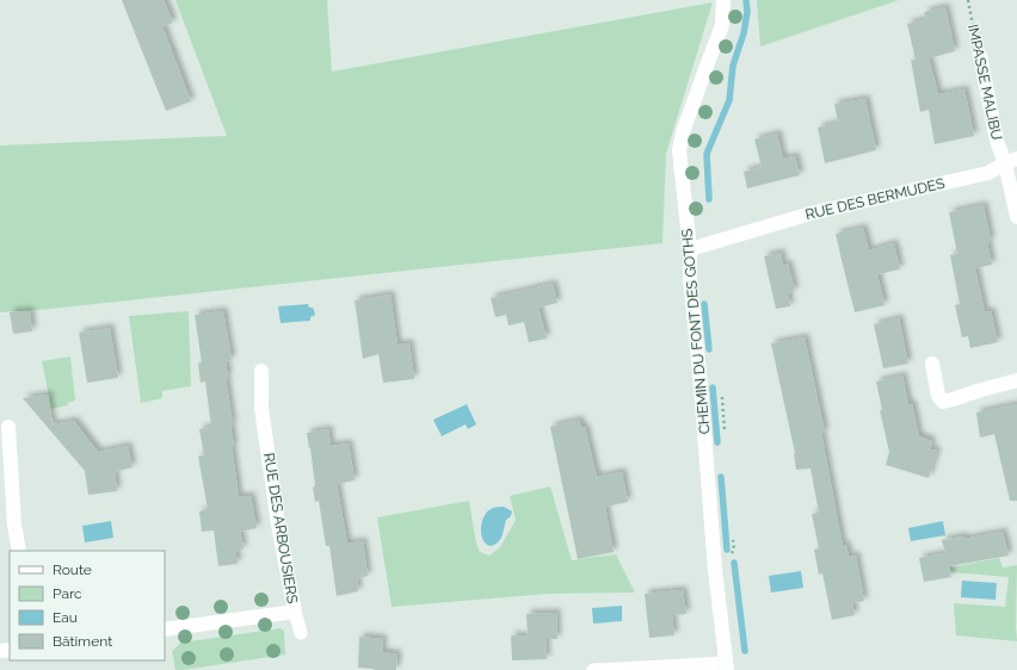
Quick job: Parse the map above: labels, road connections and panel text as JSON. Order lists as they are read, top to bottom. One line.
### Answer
{"streets":{"street":["IMPASSE MALIBU","RUE DES BERMUDES","CHEMIN DU FONT DES GOTHS","RUE DES ARBOUSIERS"]},"crossings":[["IMPASSE MALIBU","RUE DES BERMUDES"],["RUE DES BERMUDES","CHEMIN DU FONT DES GOTHS"]],"legend":["Route","Parc","Eau","Bâtiment"]}
